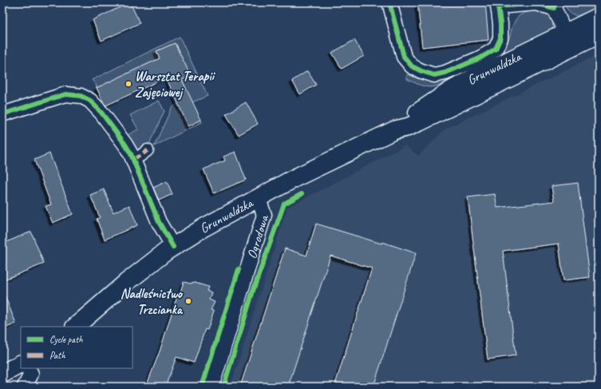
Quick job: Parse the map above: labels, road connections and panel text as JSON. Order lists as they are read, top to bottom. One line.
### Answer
{"streets":{"main road":["Grunwaldzka"],"street":["Ogrodowa"]},"crossings":[["Grunwaldzka","Ogrodowa"]],"places":["Warsztat Terapii Zajęciowej","Nadleśnictwo Trzcianka"],"legend":["Cycle path","Path"]}
